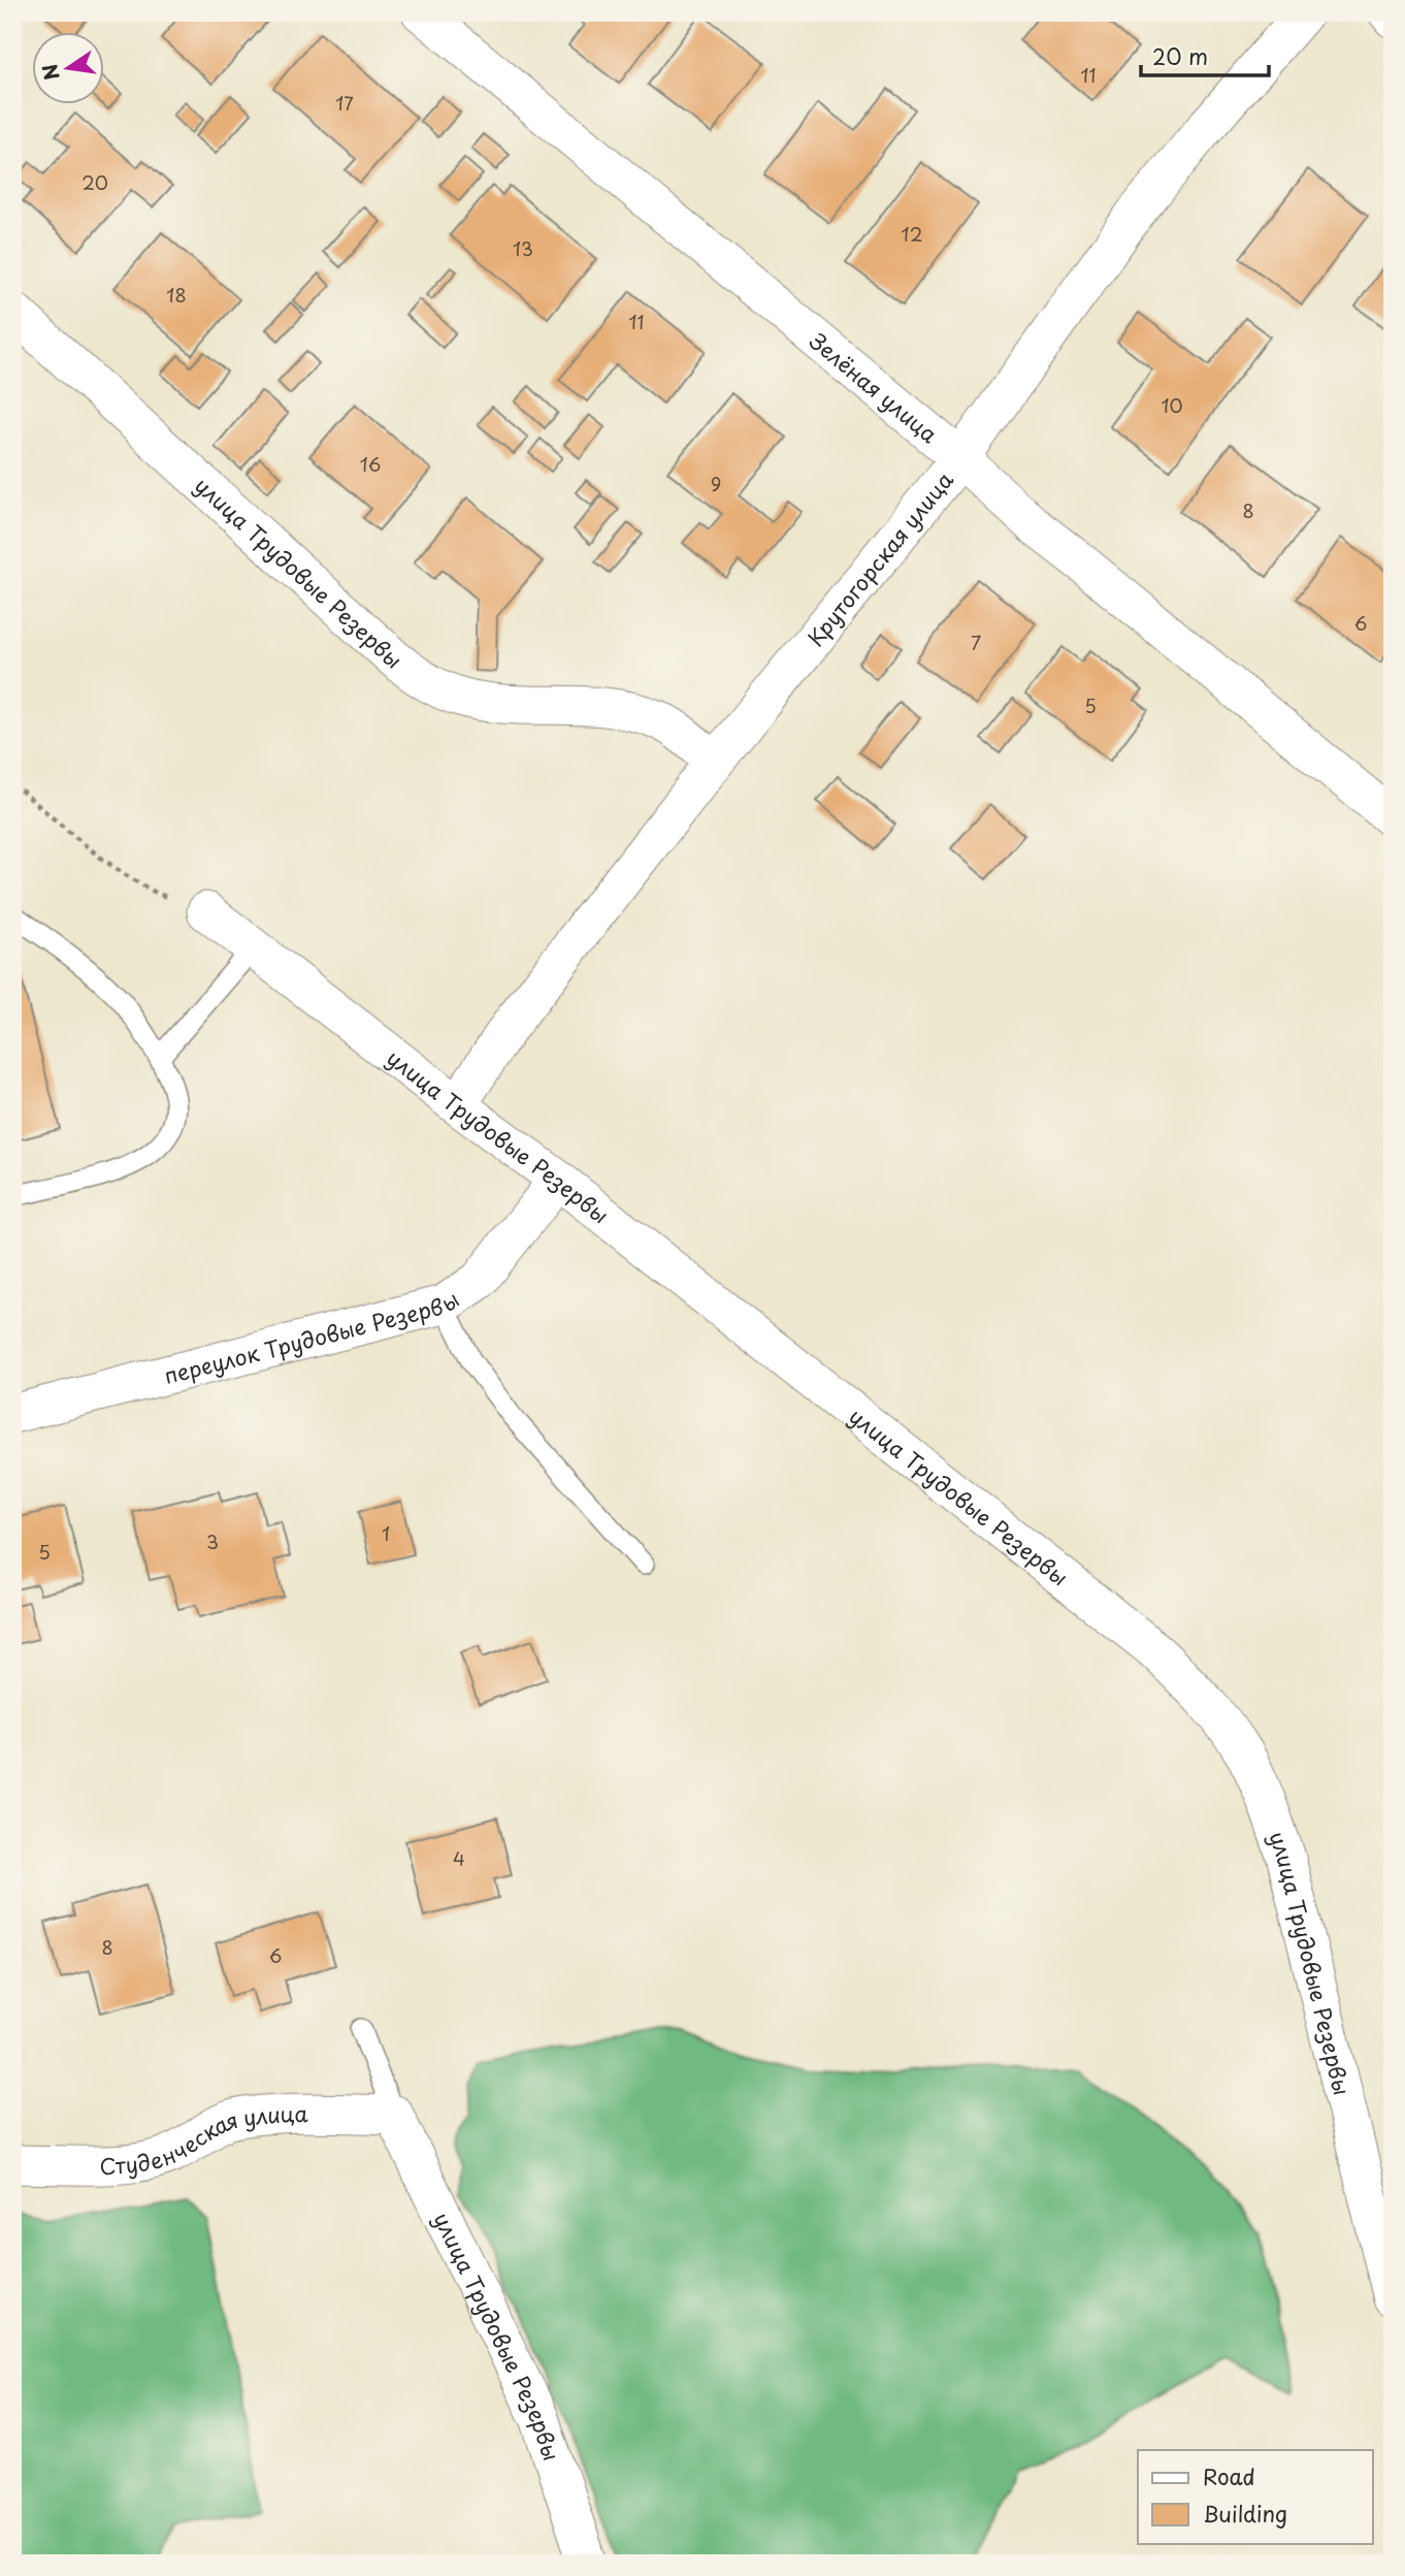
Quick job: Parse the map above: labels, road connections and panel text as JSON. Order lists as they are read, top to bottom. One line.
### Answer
{"streets":{"street":["Зелёная улица","Крутогорская улица","улица Трудовые Резервы","переулок Трудовые Резервы","Студенческая улица"]},"crossings":[["Зелёная улица","Крутогорская улица"],["Крутогорская улица","улица Трудовые Резервы"],["улица Трудовые Резервы","переулок Трудовые Резервы"],["улица Трудовые Резервы","Студенческая улица"]],"house_numbers":["11","17","20","12","13","18","11","10","16","9","8","6","7","5","1","3","5","4","8","6"],"legend":["Road","Building"],"scale_bar":"20 m","north":"left"}
